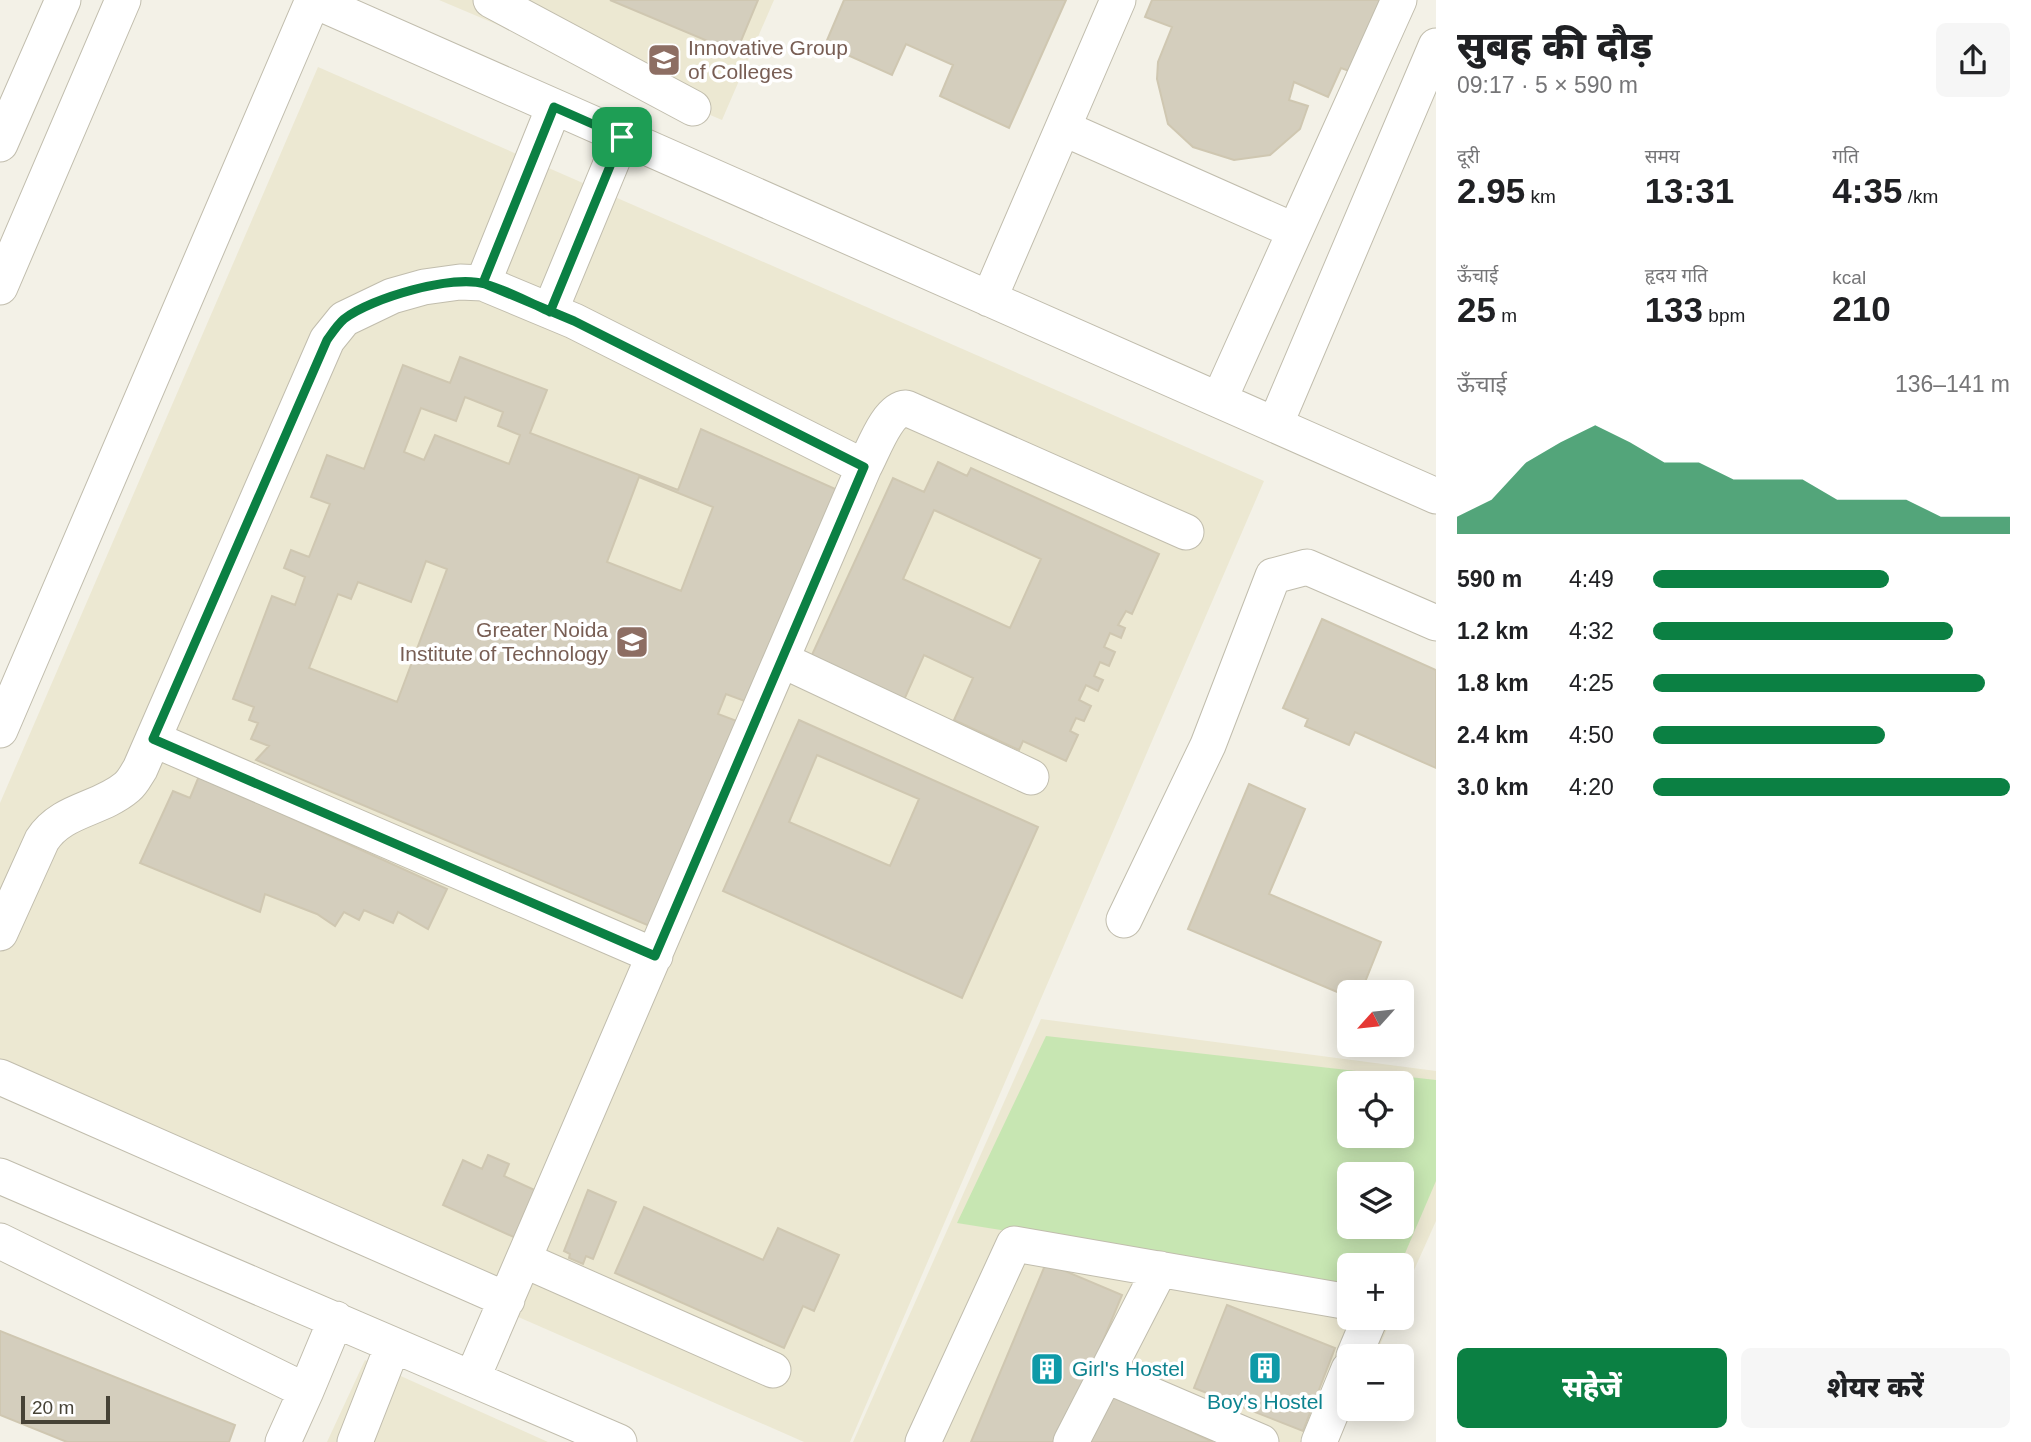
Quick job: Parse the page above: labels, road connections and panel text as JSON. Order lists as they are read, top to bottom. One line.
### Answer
{"places":{"school or university":["Innovative Group of Colleges","Greater Noida Institute of Technology"],"building":["Boy's Hostel","Girl's Hostel"]},"scale_bar":"20 m","north":"bottom left","page":{"heading":["सुबह की दौड़","09:17 · 5 × 590 m"],"stats":[["दूरी","2.95 km"],["समय","13:31"],["गति","4:35 /km"],["ऊँचाई","25 m"],["हृदय गति","133 bpm"],["kcal","210"]],"chart":["ऊँचाई","136–141 m"],"list":[{"name":"590 m","note":"4:49"},{"name":"1.2 km","note":"4:32"},{"name":"1.8 km","note":"4:25"},{"name":"2.4 km","note":"4:50"},{"name":"3.0 km","note":"4:20"}],"map_buttons":["+","−"],"buttons":["सहेजें","शेयर करें"],"scale":"20 m"}}
